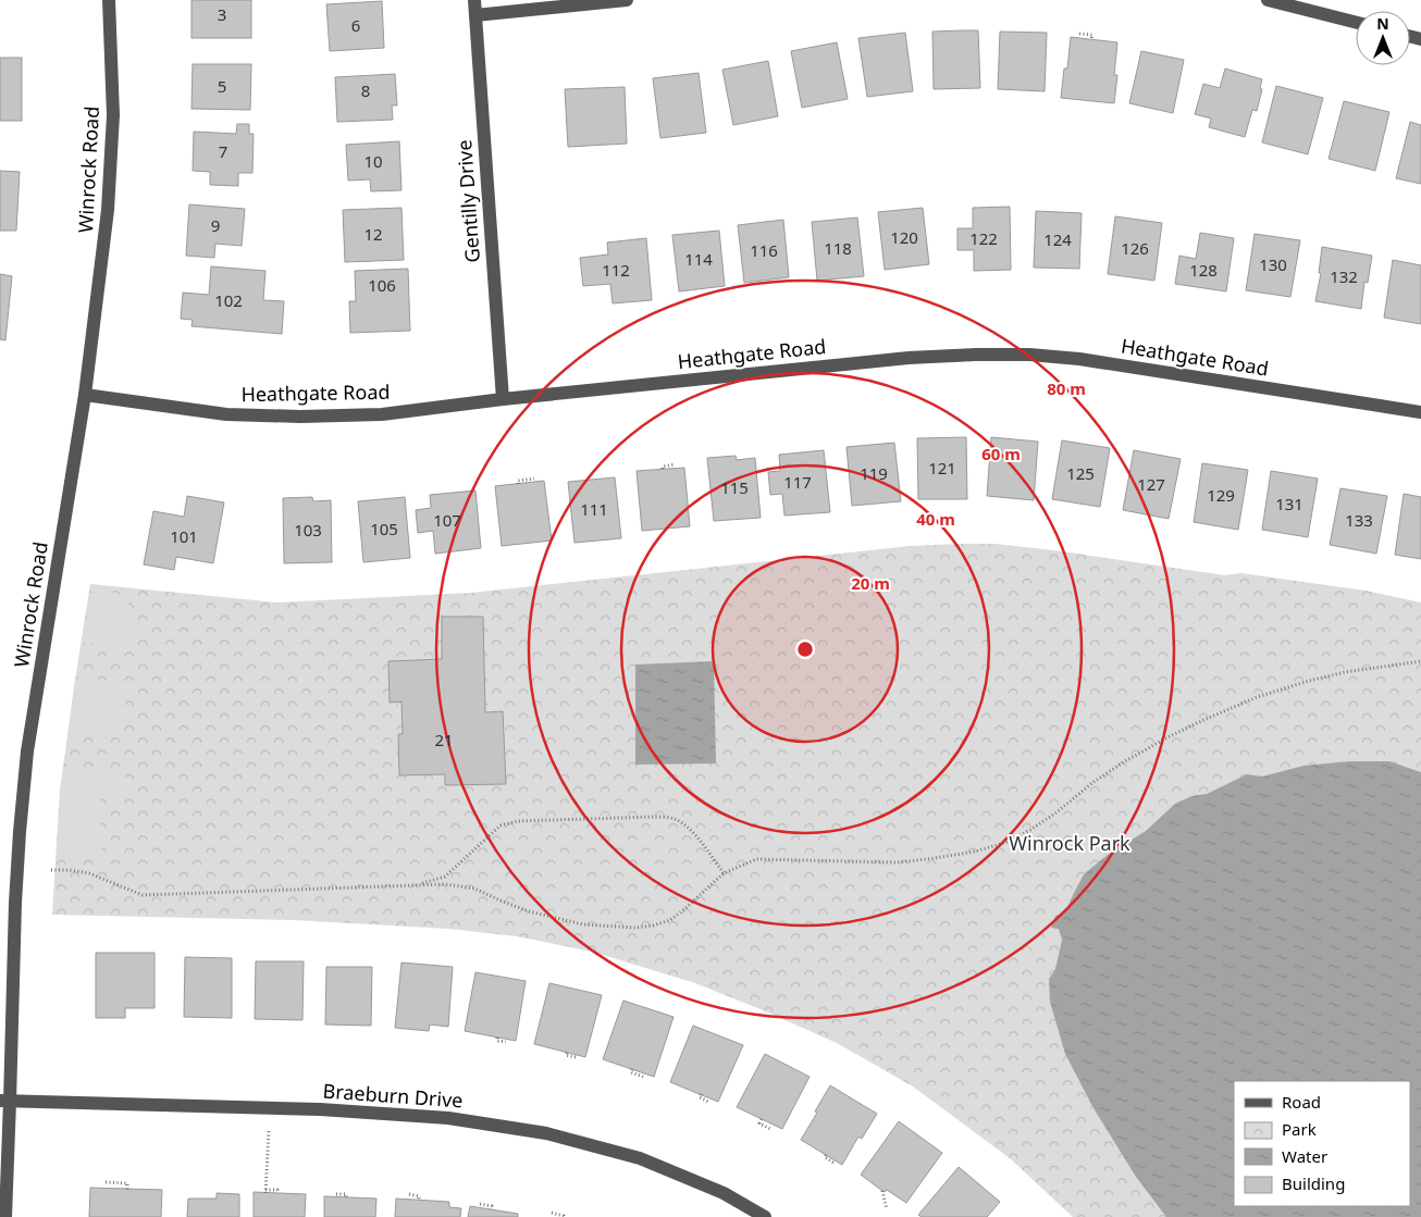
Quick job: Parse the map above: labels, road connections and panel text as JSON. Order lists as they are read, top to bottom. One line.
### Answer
{"streets":{"street":["Winrock Road","Gentilly Drive","Heathgate Road","Braeburn Drive"]},"crossings":[["Winrock Road","Heathgate Road"],["Winrock Road","Braeburn Drive"],["Gentilly Drive","Heathgate Road"]],"parks":["Winrock Park"],"house_numbers":["3","6","5","8","7","10","9","12","120","122","124","118","126","116","114","130","112","128","132","106","102","121","119","125","117","127","115","129","131","111","107","133","105","103","101","21"],"legend":["Road","Park","Water","Building"],"north":"top","rings":["80 m","60 m","40 m","20 m"]}
